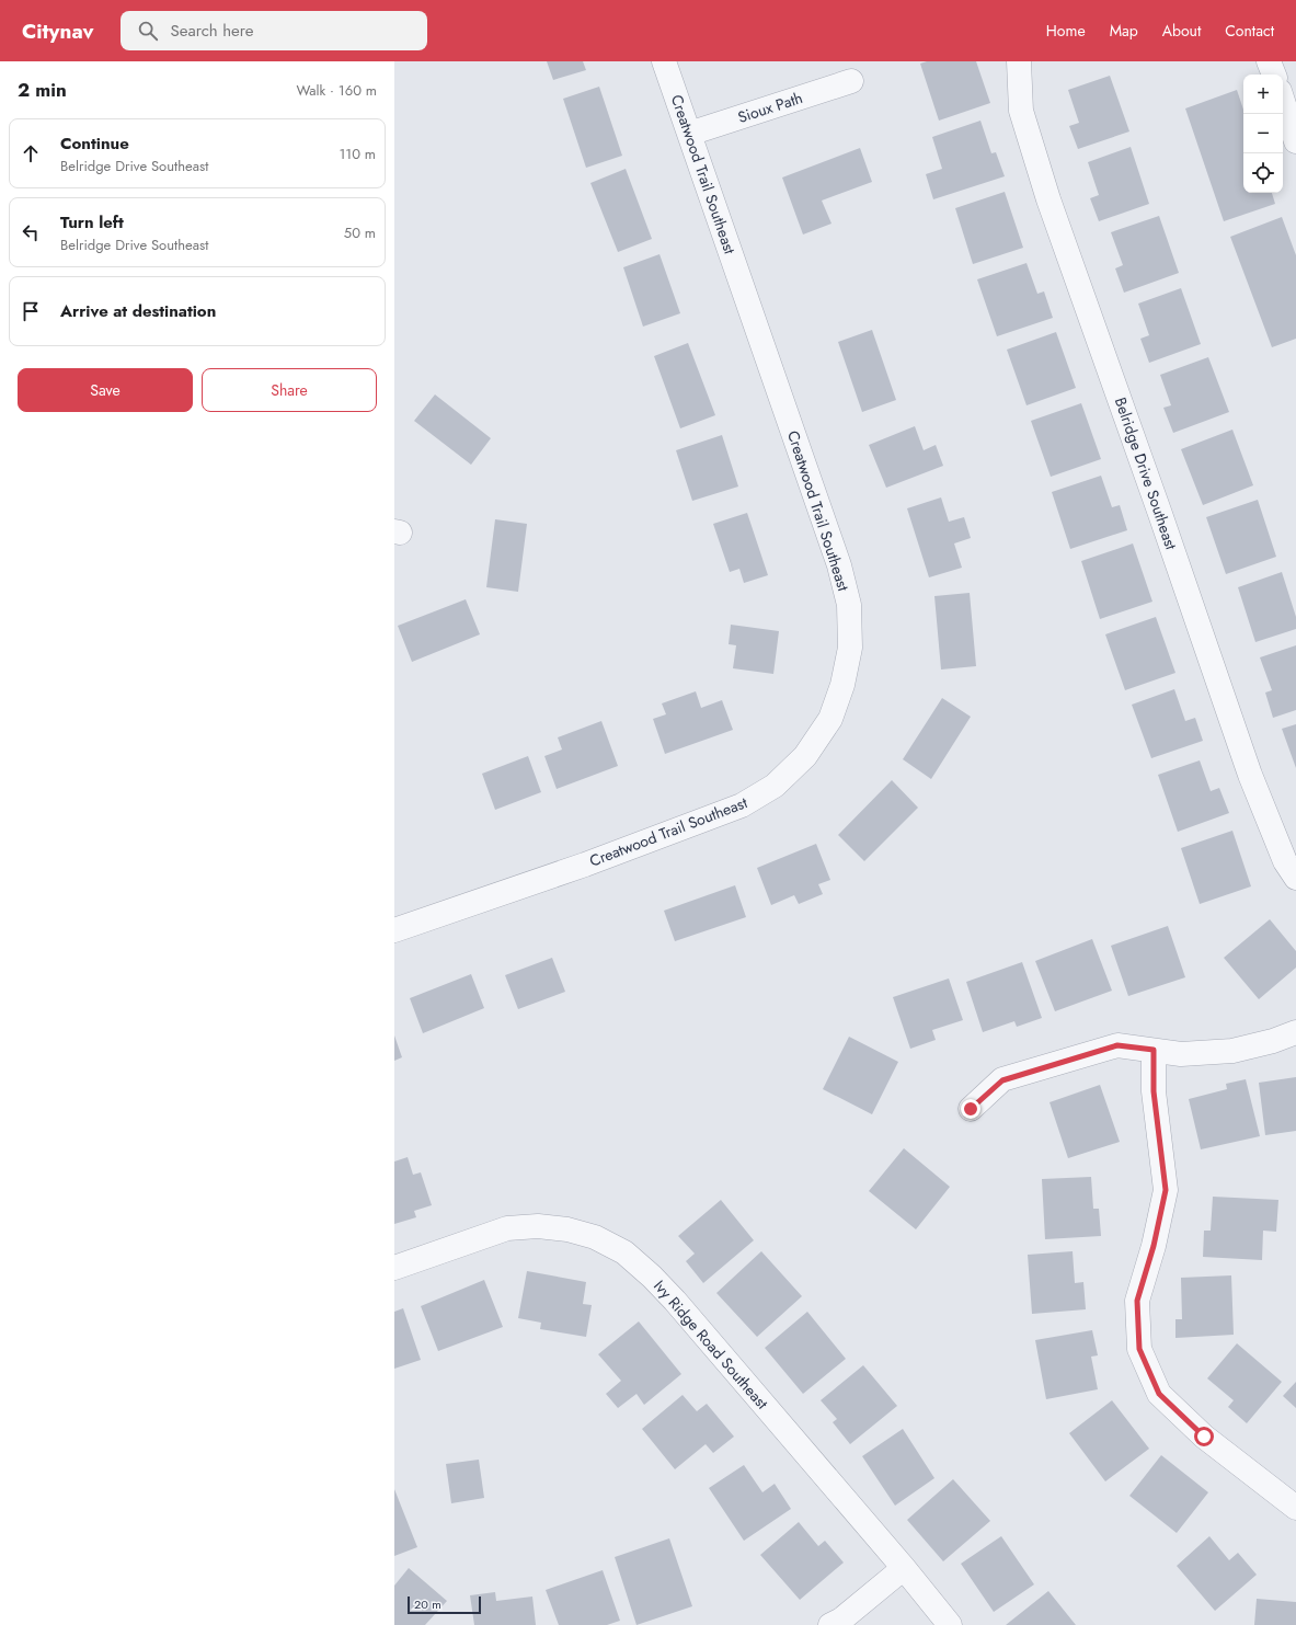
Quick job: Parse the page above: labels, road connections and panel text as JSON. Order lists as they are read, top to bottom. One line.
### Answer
{"streets":{"street":["Sioux Path","Creatwood Trail Southeast","Belridge Drive Southeast","Ivy Ridge Road Southeast"]},"crossings":[["Sioux Path","Creatwood Trail Southeast"]],"scale_bar":"20 m","page":{"header":"Citynav","search":"Search here","nav":["Home","Map","About","Contact"],"heading":["2 min","Walk · 160 m"],"map_buttons":["+","−"],"list":[["Continue","Belridge Drive Southeast","110 m"],["Turn left","Belridge Drive Southeast","50 m"],"Arrive at destination"],"buttons":["Save","Share"],"scale":"20 m"}}
